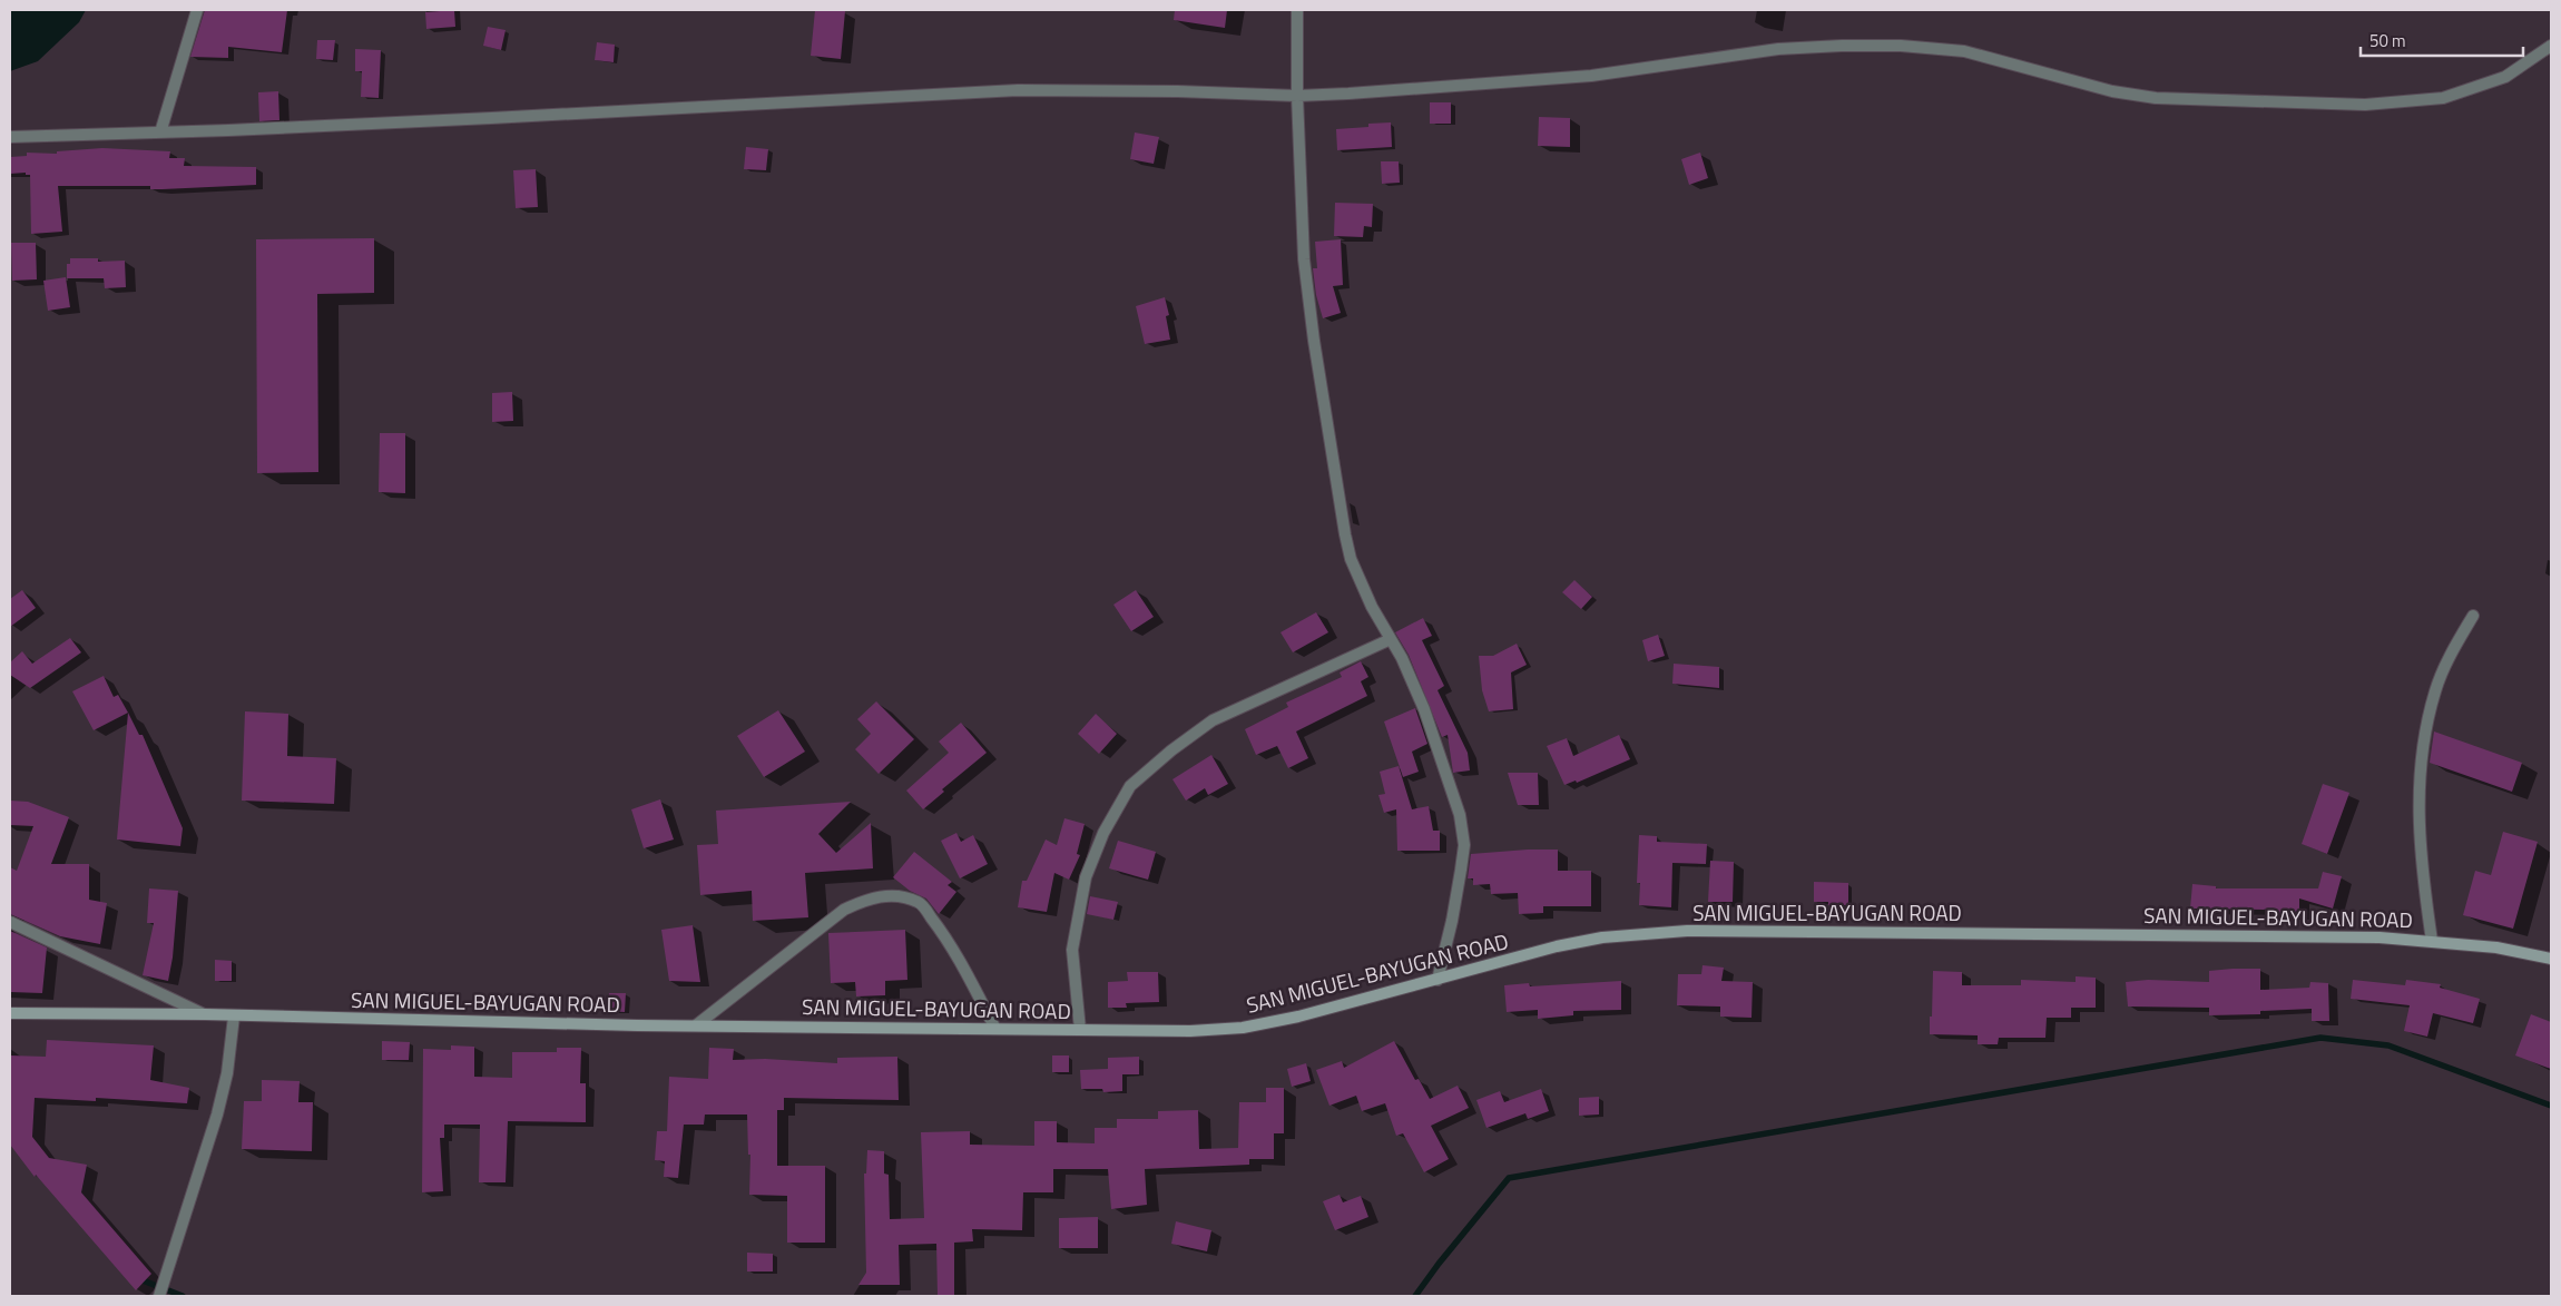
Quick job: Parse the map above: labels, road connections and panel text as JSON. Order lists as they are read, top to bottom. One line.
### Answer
{"streets":{"main road":["SAN MIGUEL-BAYUGAN ROAD"]},"scale_bar":"50 m"}
